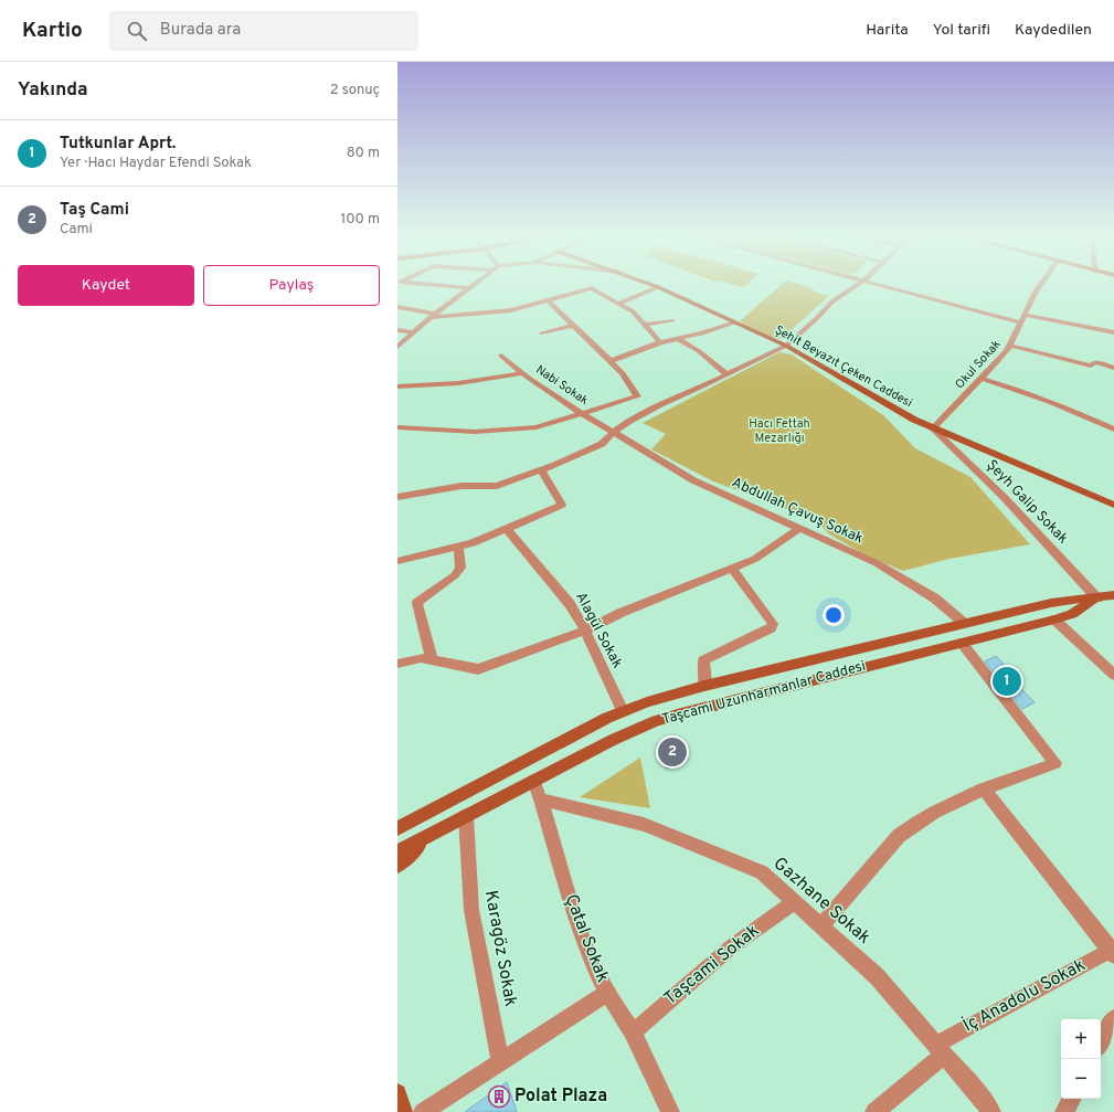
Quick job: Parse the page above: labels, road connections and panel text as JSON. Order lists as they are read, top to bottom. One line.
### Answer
{"streets":{"street":["Okul Sokak","Şehit Beyazıt Çeken Caddesi","Nabi Sokak","Şeyh Galip Sokak","Abdullah Çavuş Sokak","Alagül Sokak","Taşcami Uzunharmanlar Caddesi","Gazhane Sokak","Çatal Sokak","Karagöz Sokak","Taşcami Sokak","İç Anadolu Sokak"]},"crossings":[["Okul Sokak","Şehit Beyazıt Çeken Caddesi"],["Okul Sokak","Şeyh Galip Sokak"],["Şehit Beyazıt Çeken Caddesi","Şeyh Galip Sokak"],["Nabi Sokak","Abdullah Çavuş Sokak"],["Şeyh Galip Sokak","Taşcami Uzunharmanlar Caddesi"],["Abdullah Çavuş Sokak","Taşcami Uzunharmanlar Caddesi"],["Alagül Sokak","Taşcami Uzunharmanlar Caddesi"],["Taşcami Uzunharmanlar Caddesi","Çatal Sokak"],["Taşcami Uzunharmanlar Caddesi","Karagöz Sokak"],["Gazhane Sokak","Çatal Sokak"],["Gazhane Sokak","Taşcami Sokak"],["Gazhane Sokak","İç Anadolu Sokak"],["Çatal Sokak","Taşcami Sokak"]],"parks":["Hacı Fettah Mezarlığı"],"places":{"building":["Polat Plaza"]},"page":{"header":"Kartio","search":"Burada ara","nav":["Harita","Yol tarifi","Kaydedilen"],"heading":["Yakında","2 sonuç"],"list":[{"mark":"1","name":"Tutkunlar Aprt.","note":"Yer · Hacı Haydar Efendi Sokak","value":"80 m"},{"mark":"2","name":"Taş Cami","note":"Cami","value":"100 m"}],"buttons":["Kaydet","Paylaş"],"pins":["1","2"],"map_buttons":["+","−"]}}
